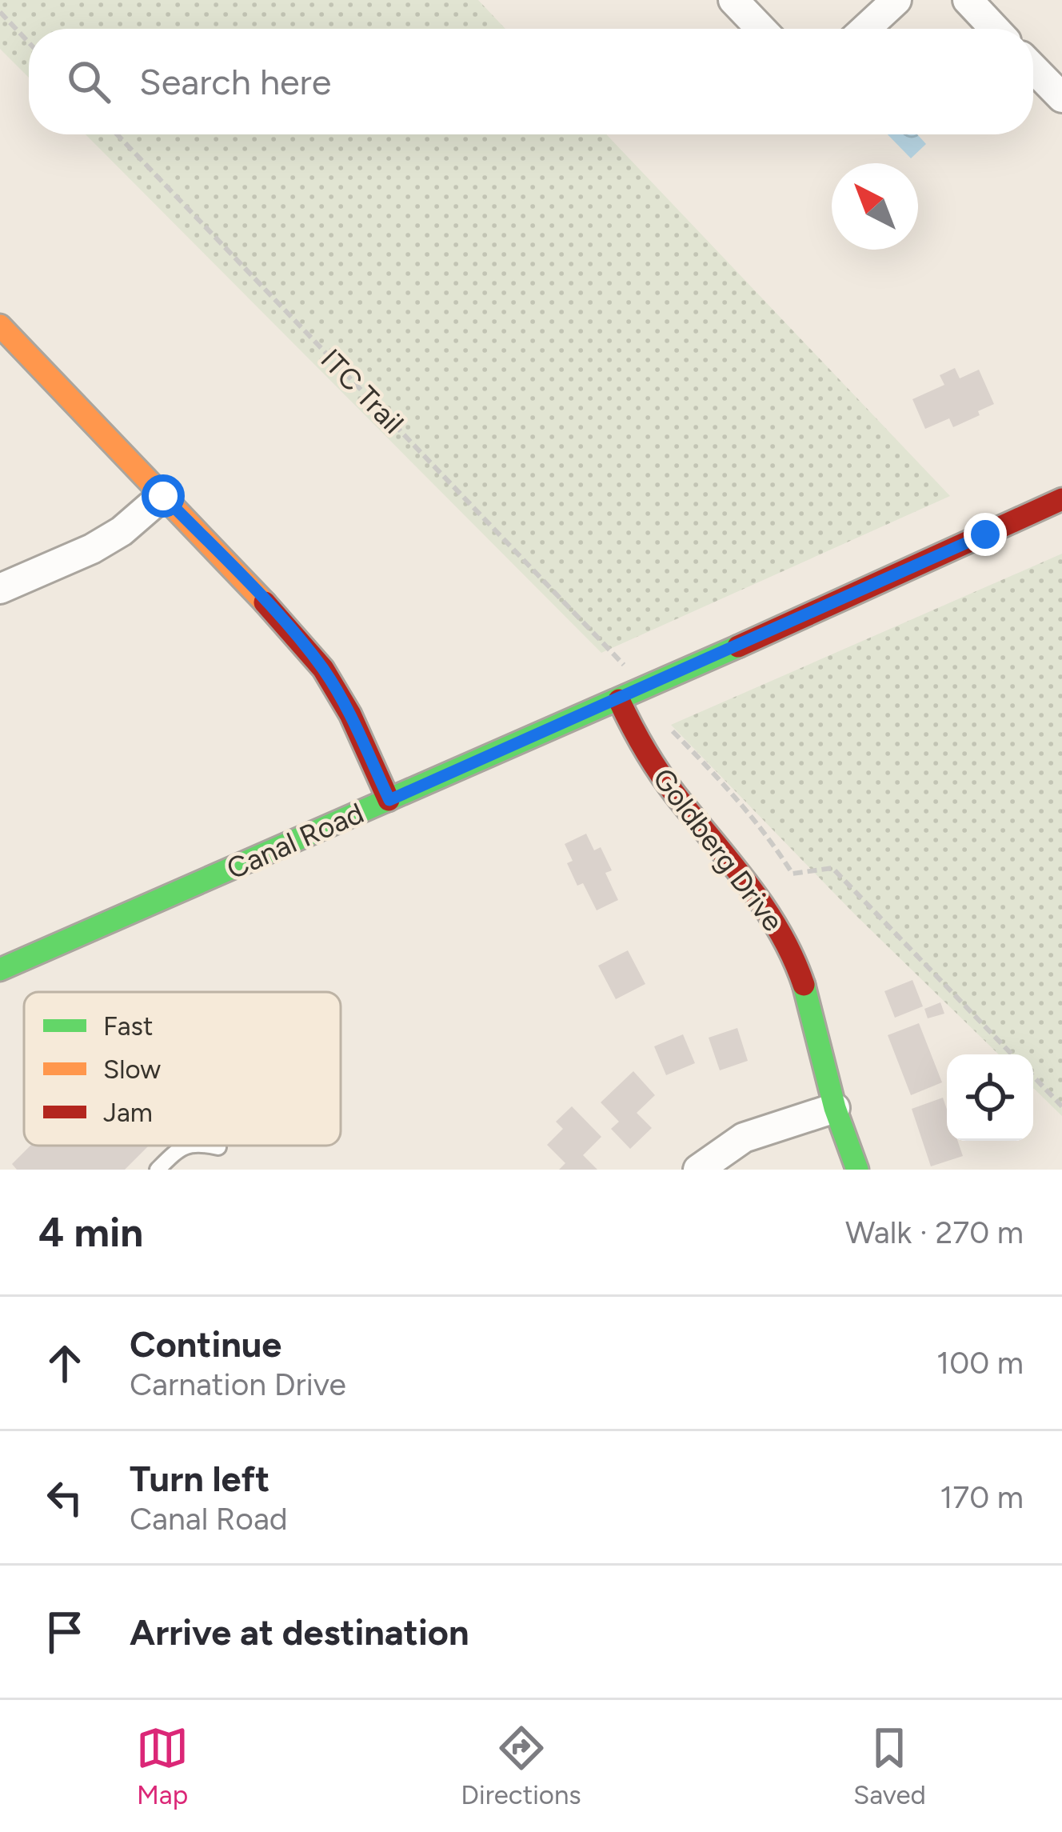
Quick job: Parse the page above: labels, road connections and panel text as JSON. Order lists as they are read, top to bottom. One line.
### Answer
{"streets":{"street":["Canal Road","Goldberg Drive"],"path":["ITC Trail"]},"crossings":[["Canal Road","Goldberg Drive"]],"legend":["Fast","Slow","Jam"],"north":"top left","page":{"search":"Search here","heading":["4 min","Walk · 270 m"],"list":[["Continue","Carnation Drive","100 m"],["Turn left","Canal Road","170 m"],"Arrive at destination"],"nav":["Map","Directions","Saved"]}}
